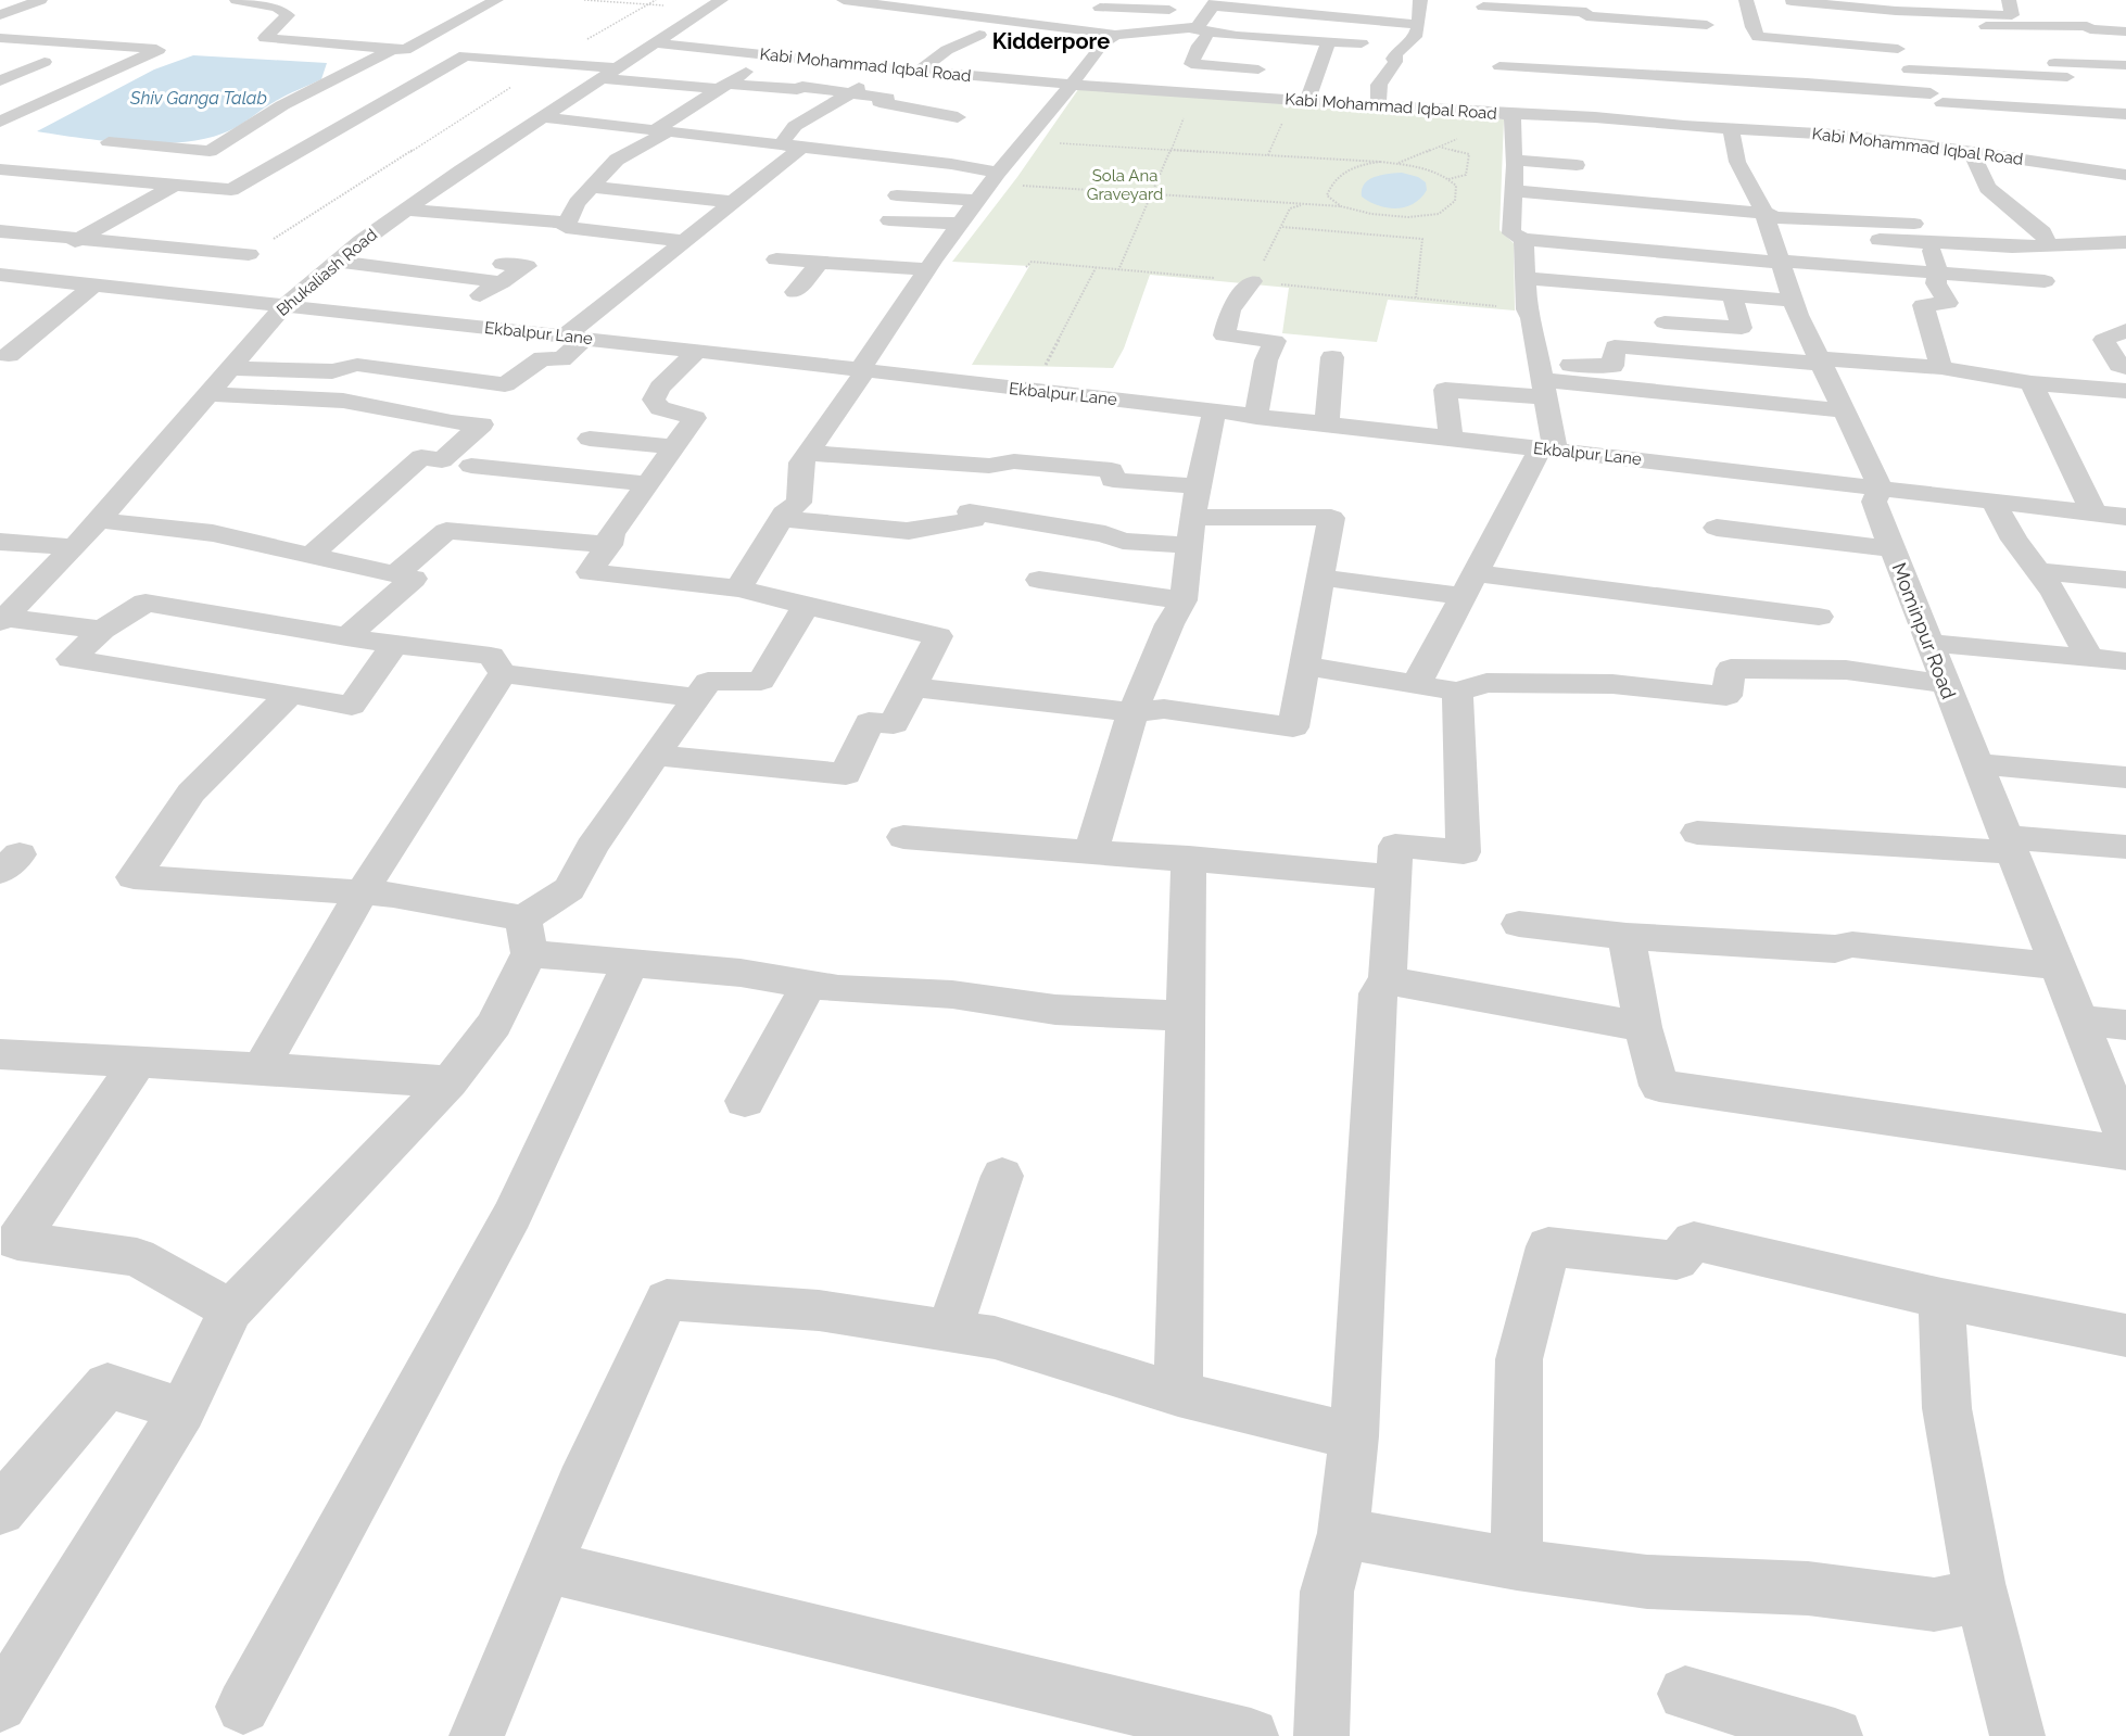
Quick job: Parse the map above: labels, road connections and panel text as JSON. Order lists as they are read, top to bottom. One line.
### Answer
{"streets":{"street":["Kabi Mohammad Iqbal Road","Bhukaliash Road","Ekbalpur Lane","Mominpur Road"]},"crossings":[["Kabi Mohammad Iqbal Road","Bhukaliash Road"],["Kabi Mohammad Iqbal Road","Mominpur Road"],["Bhukaliash Road","Ekbalpur Lane"],["Ekbalpur Lane","Mominpur Road"]],"districts":["Kidderpore"],"water":["Shiv Ganga Talab"],"parks":["Sola Ana Graveyard"]}
